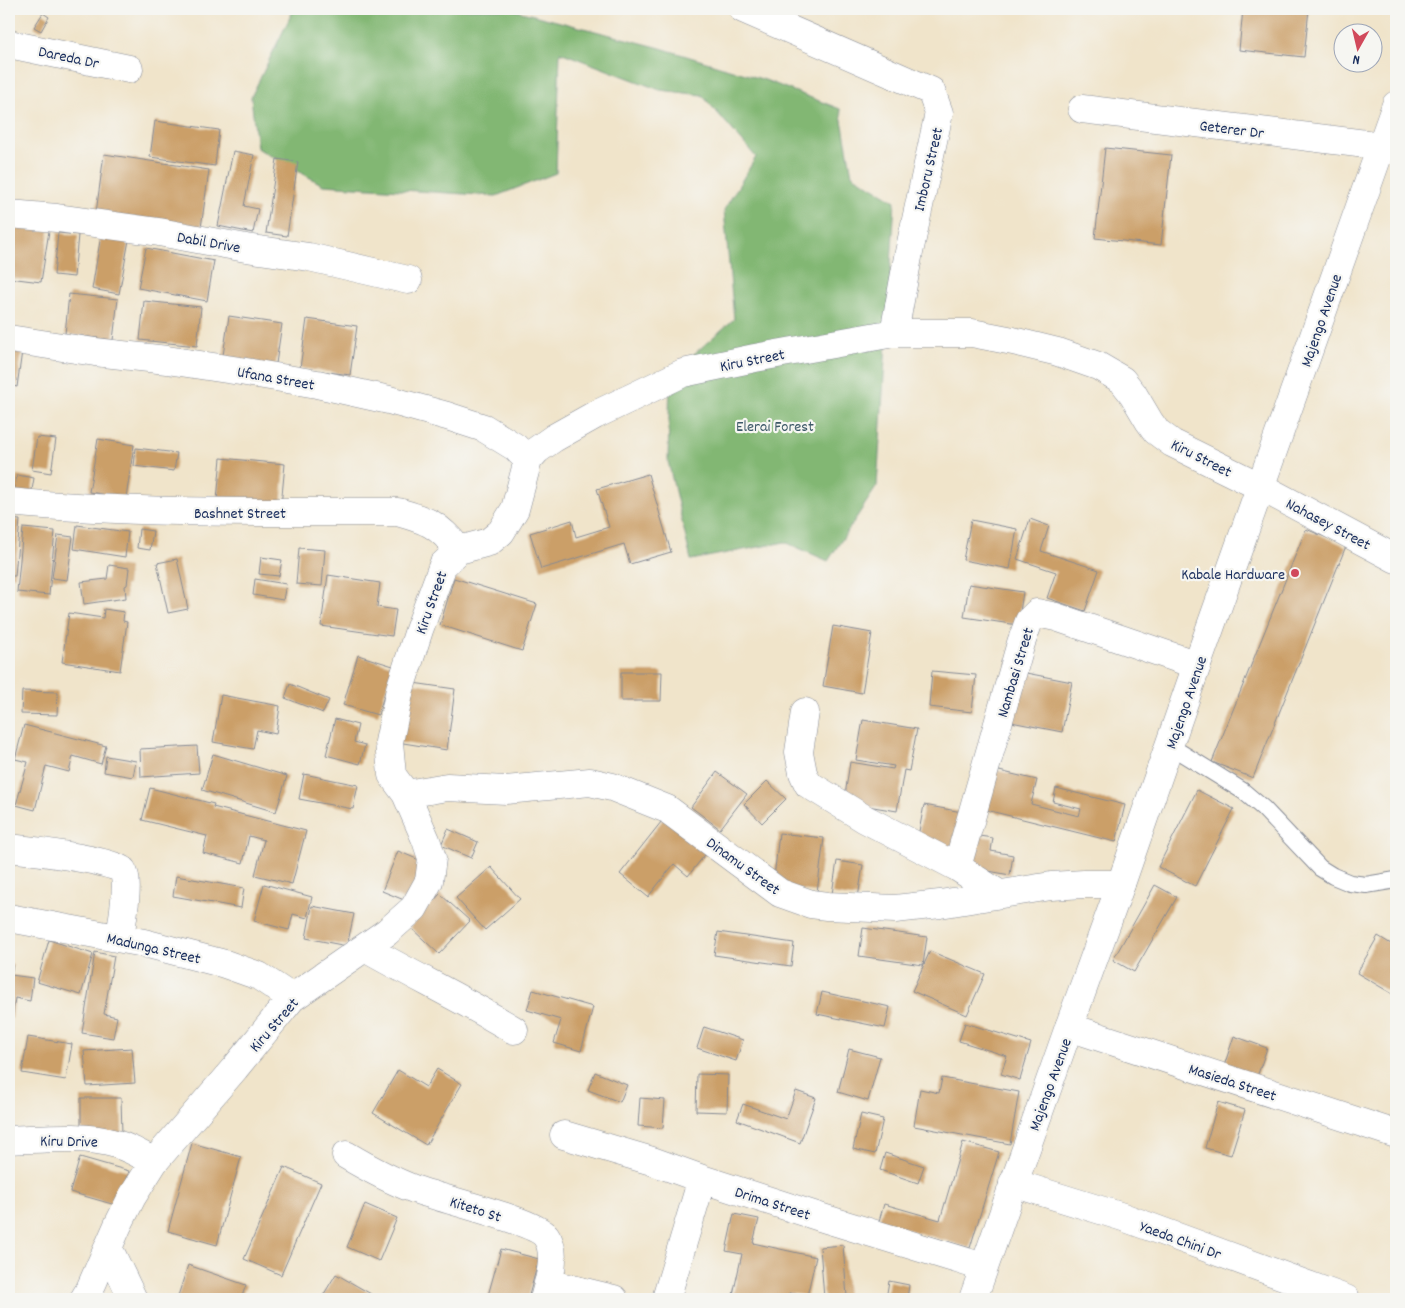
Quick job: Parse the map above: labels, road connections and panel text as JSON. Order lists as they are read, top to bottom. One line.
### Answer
{"streets":{"street":["Dareda Dr","Geterer Dr","Imboru Street","Dabil Drive","Majengo Avenue","Kiru Street","Ufana Street","Bashnet Street","Nahasey Street","Nambasi Street","Dinamu Street","Madunga Street","Masieda Street","Kiru Drive","Drima Street","Kiteto St","Yaeda Chini Dr"]},"crossings":[["Geterer Dr","Majengo Avenue"],["Imboru Street","Kiru Street"],["Majengo Avenue","Kiru Street"],["Majengo Avenue","Nahasey Street"],["Majengo Avenue","Nambasi Street"],["Majengo Avenue","Dinamu Street"],["Majengo Avenue","Masieda Street"],["Majengo Avenue","Drima Street"],["Majengo Avenue","Yaeda Chini Dr"],["Kiru Street","Ufana Street"],["Kiru Street","Bashnet Street"],["Kiru Street","Nahasey Street"],["Kiru Street","Dinamu Street"],["Kiru Street","Madunga Street"],["Kiru Street","Kiru Drive"]],"parks":["Elerai Forest"],"places":["Kabale Hardware"],"north":"bottom"}
